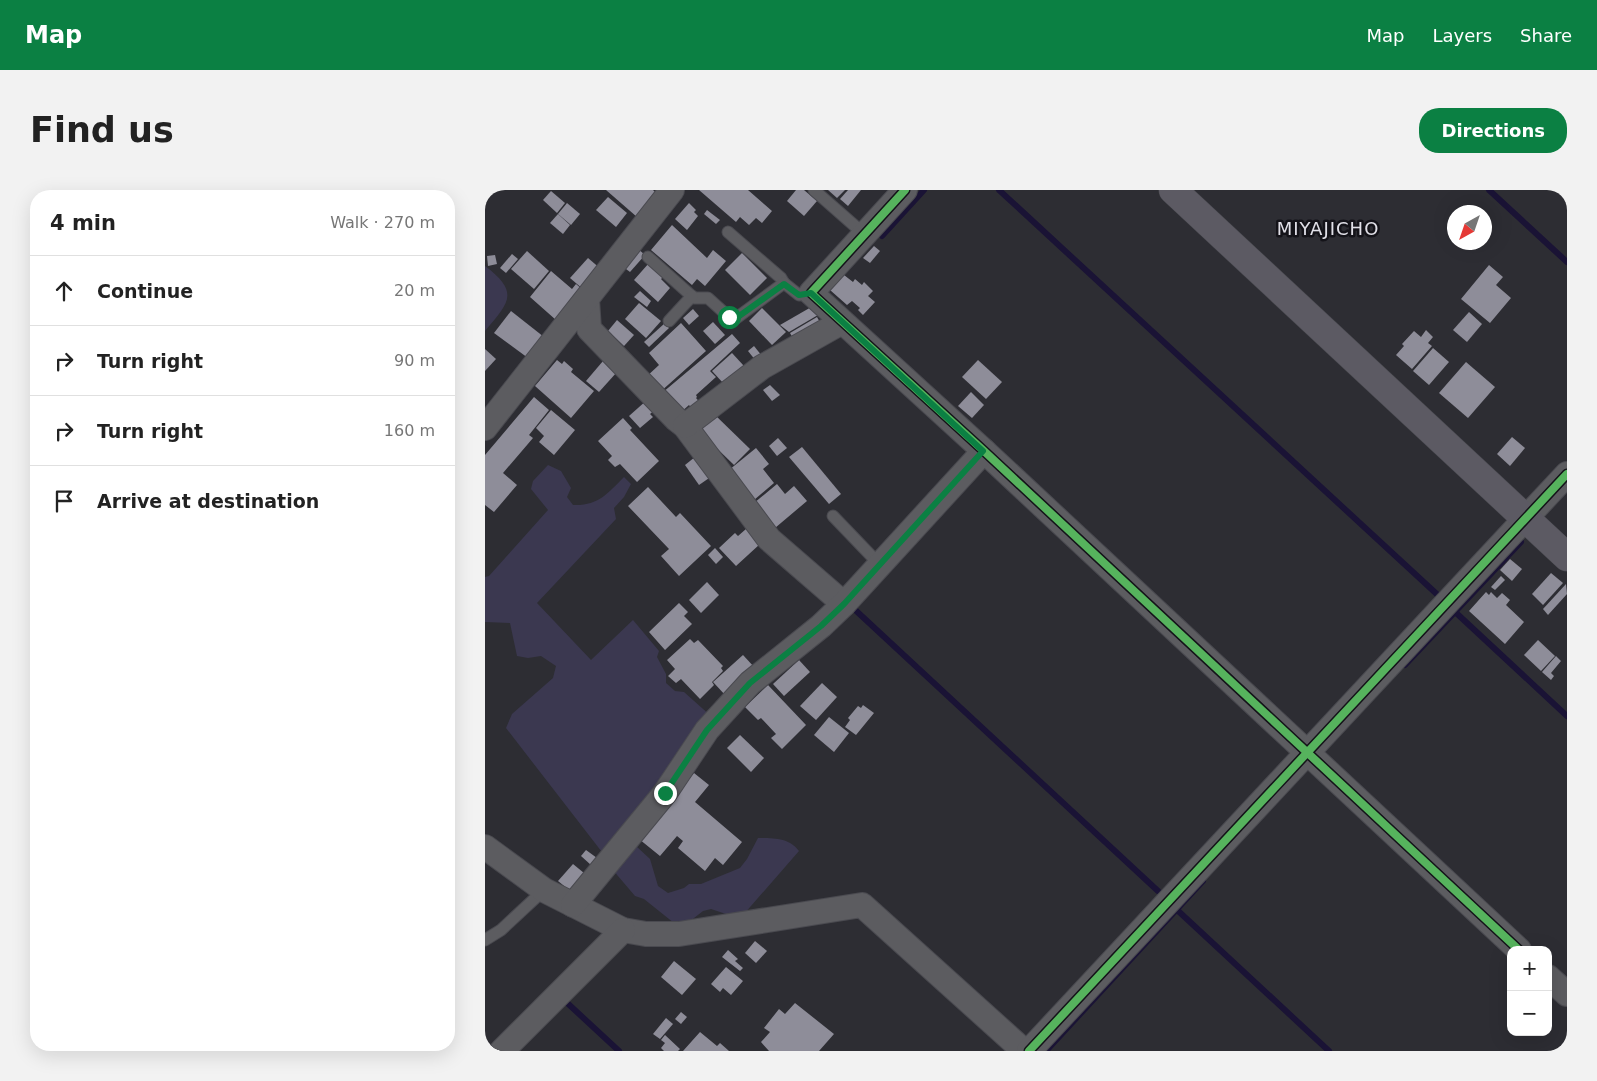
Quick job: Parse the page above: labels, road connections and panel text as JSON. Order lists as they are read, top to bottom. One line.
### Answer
{"districts":["MIYAJICHO"],"north":"bottom left","page":{"header":"Map","nav":["Map","Layers","Share"],"buttons":"Directions","title":"Find us","heading":["4 min","Walk · 270 m"],"list":[["Continue","20 m"],["Turn right","90 m"],["Turn right","160 m"],"Arrive at destination"],"map_buttons":["+","−"]}}
